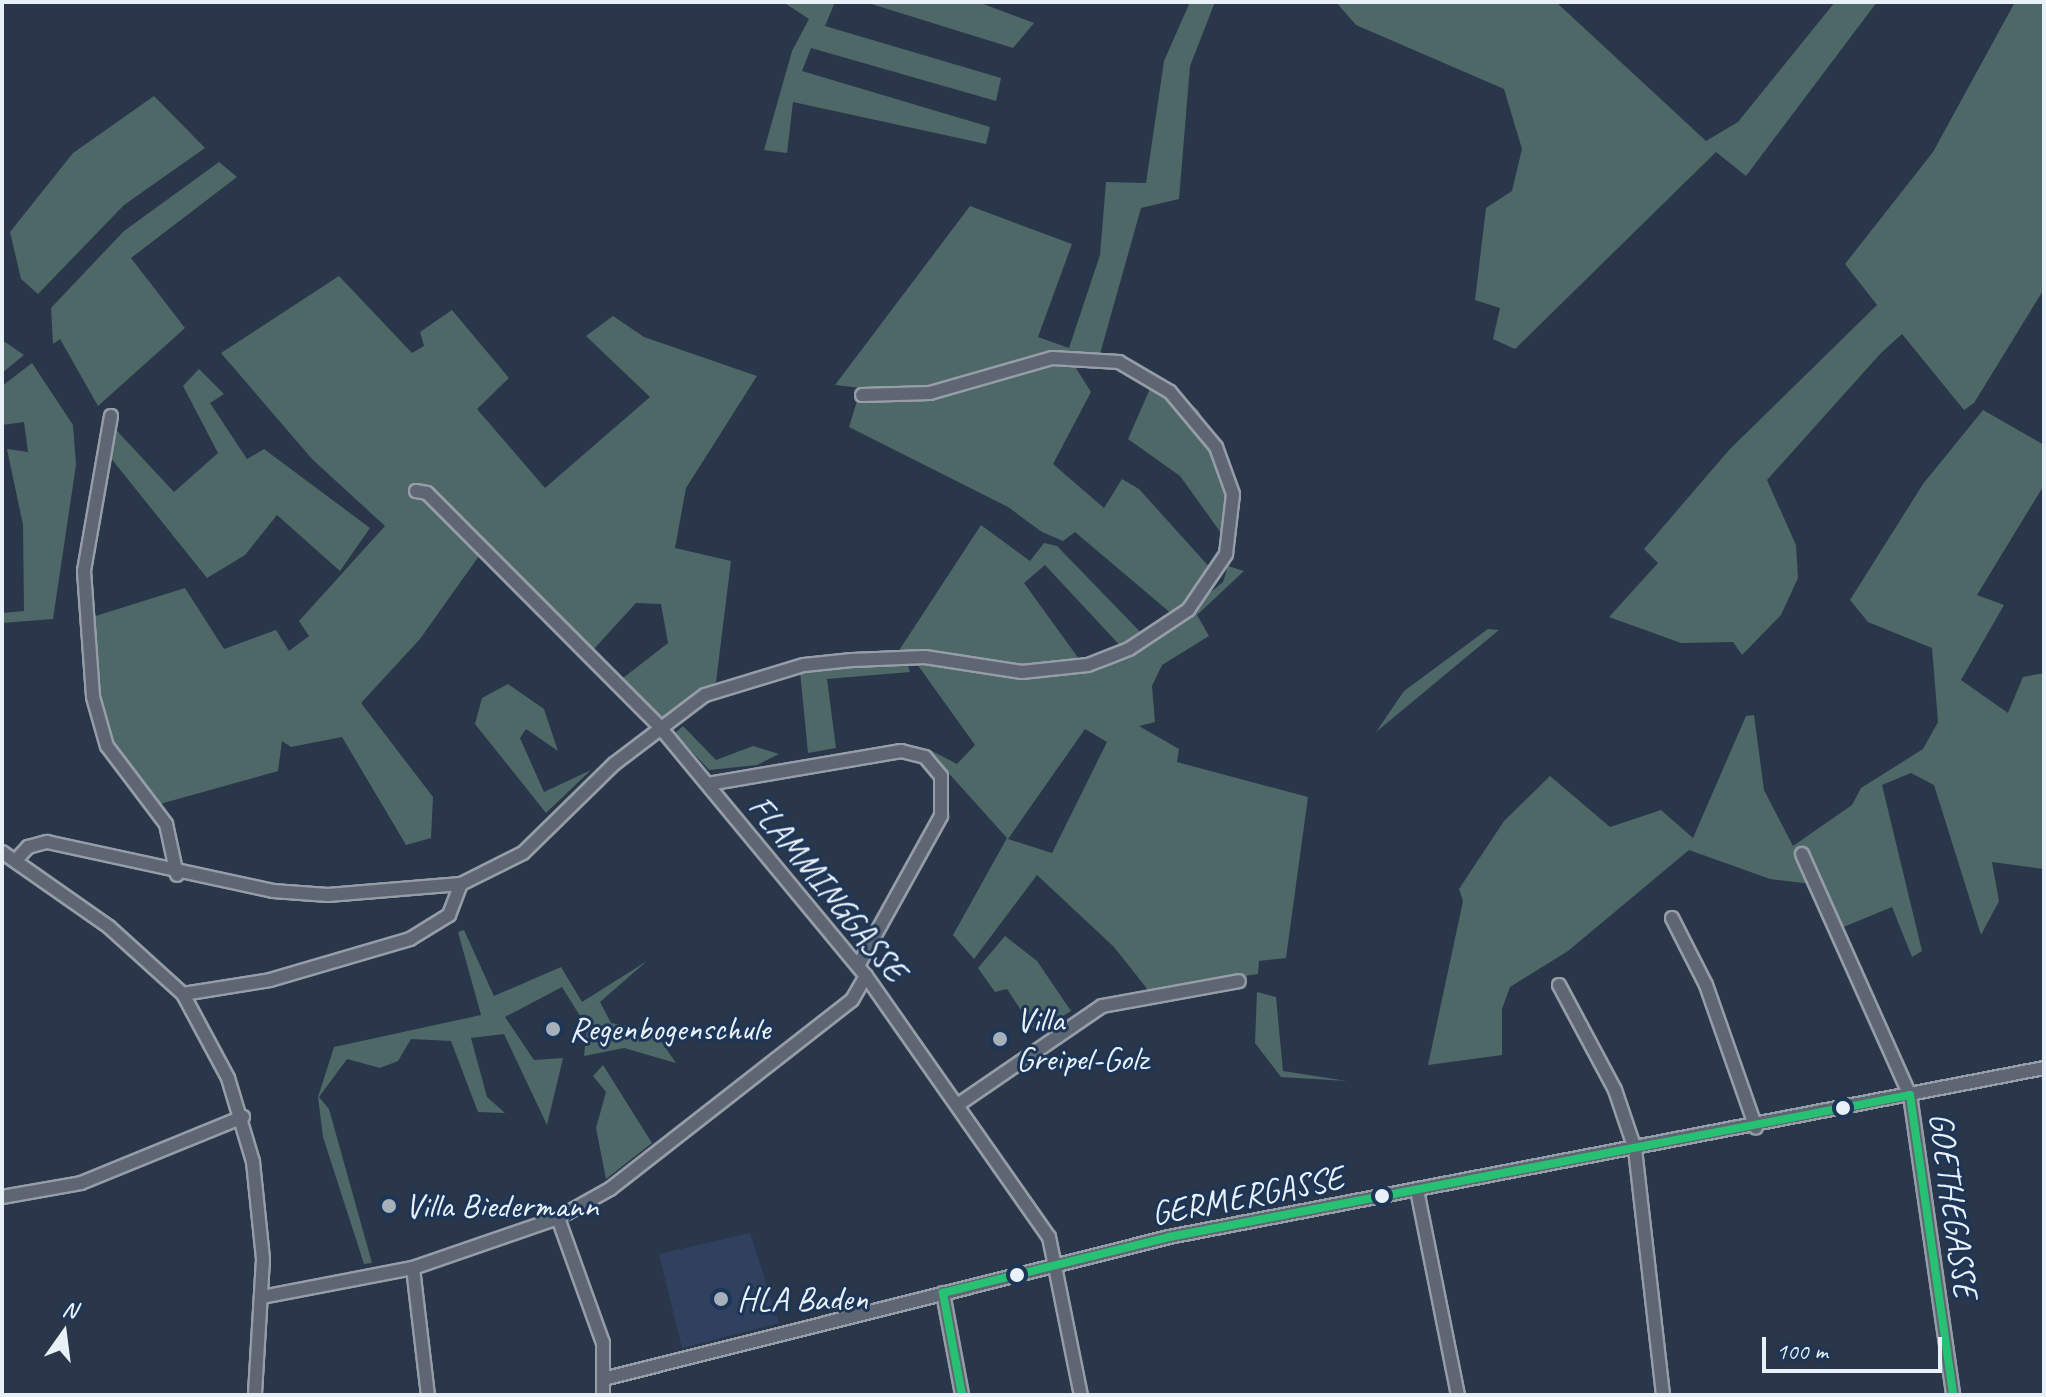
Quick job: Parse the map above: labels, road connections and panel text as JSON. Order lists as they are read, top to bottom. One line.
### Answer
{"streets":{"street":["FLAMMINGGASSE","GERMERGASSE","GOETHEGASSE"]},"crossings":[["FLAMMINGGASSE","GERMERGASSE"],["GERMERGASSE","GOETHEGASSE"]],"places":["Regenbogenschule","Villa Greipel-Golz","Villa Biedermann","HLA Baden"],"scale_bar":"100 m","north":"top"}
